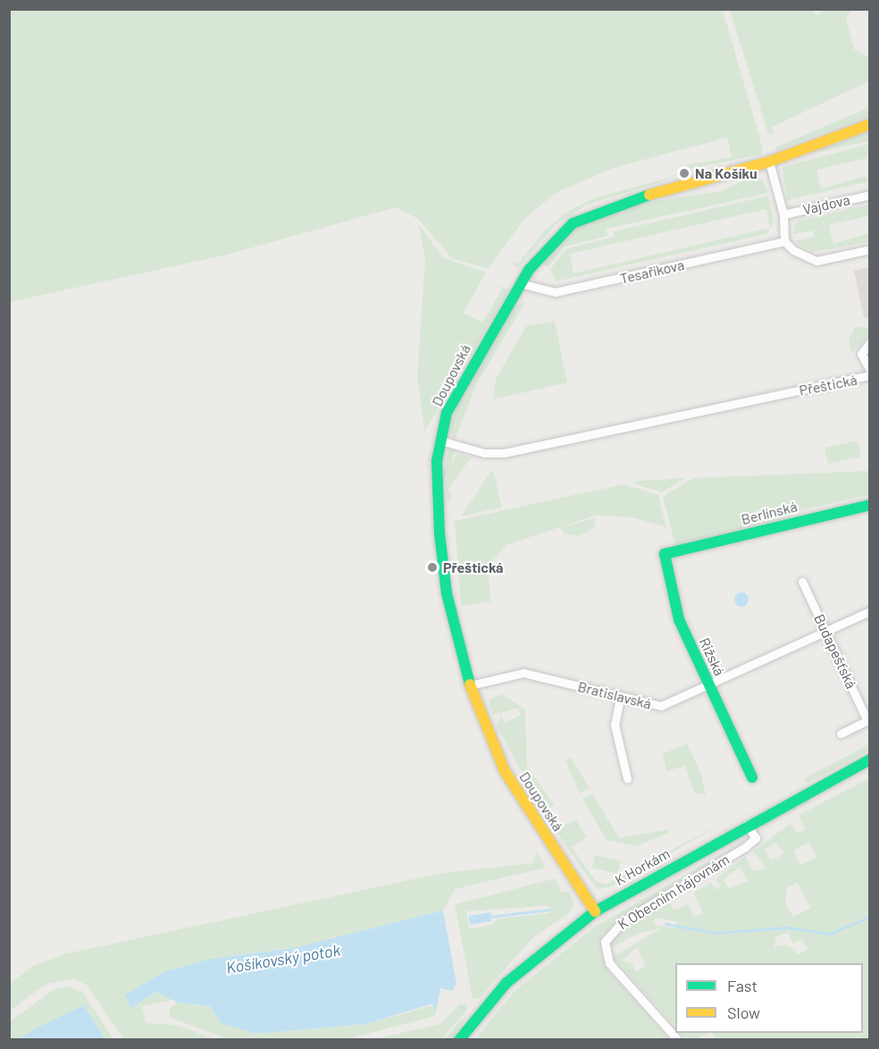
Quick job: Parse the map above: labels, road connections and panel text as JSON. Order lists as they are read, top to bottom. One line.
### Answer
{"streets":{"street":["Vajdova","Tesaříkova","Doupovská","Přeštická","Berlínská","Budapešťská","Rižská","Bratislavská","K Horkám","K Obecním hájovnám"]},"crossings":[["Tesaříkova","Doupovská"],["Doupovská","Přeštická"],["Doupovská","Bratislavská"],["Doupovská","K Horkám"],["Berlínská","Rižská"],["Budapešťská","Bratislavská"],["Rižská","Bratislavská"],["K Horkám","K Obecním hájovnám"]],"water":["Košíkovský potok"],"places":["Na Košíku","Přeštická"],"legend":["Fast","Slow"]}
